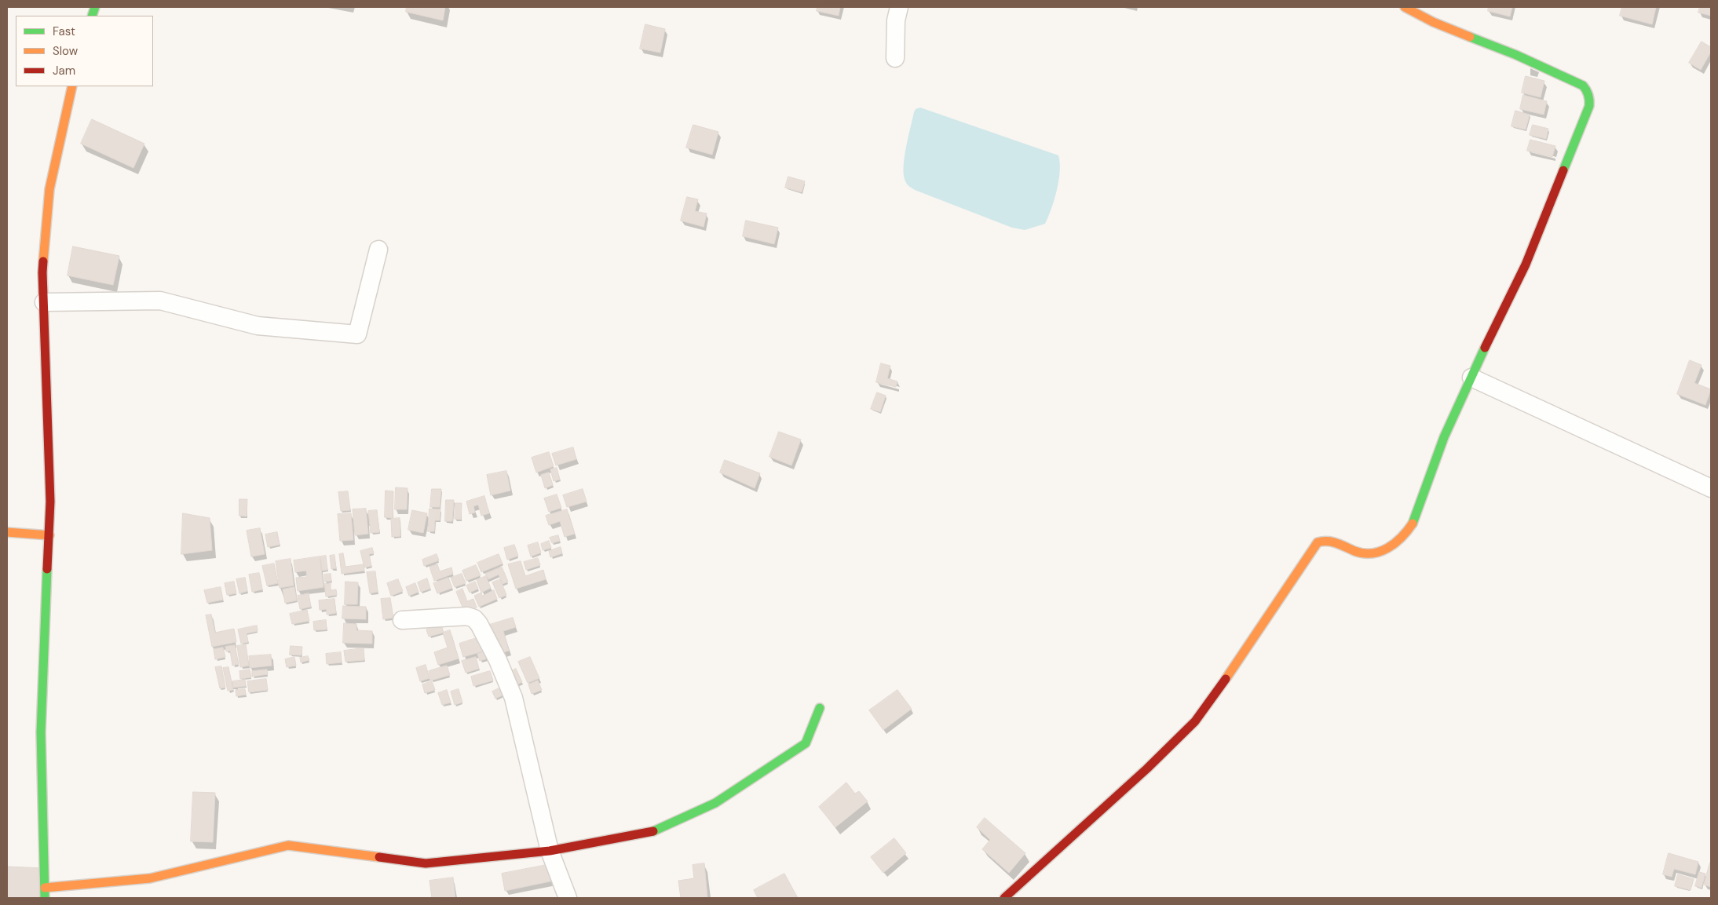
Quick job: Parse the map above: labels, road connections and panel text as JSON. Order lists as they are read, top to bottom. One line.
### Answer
{"legend":["Fast","Slow","Jam"]}
